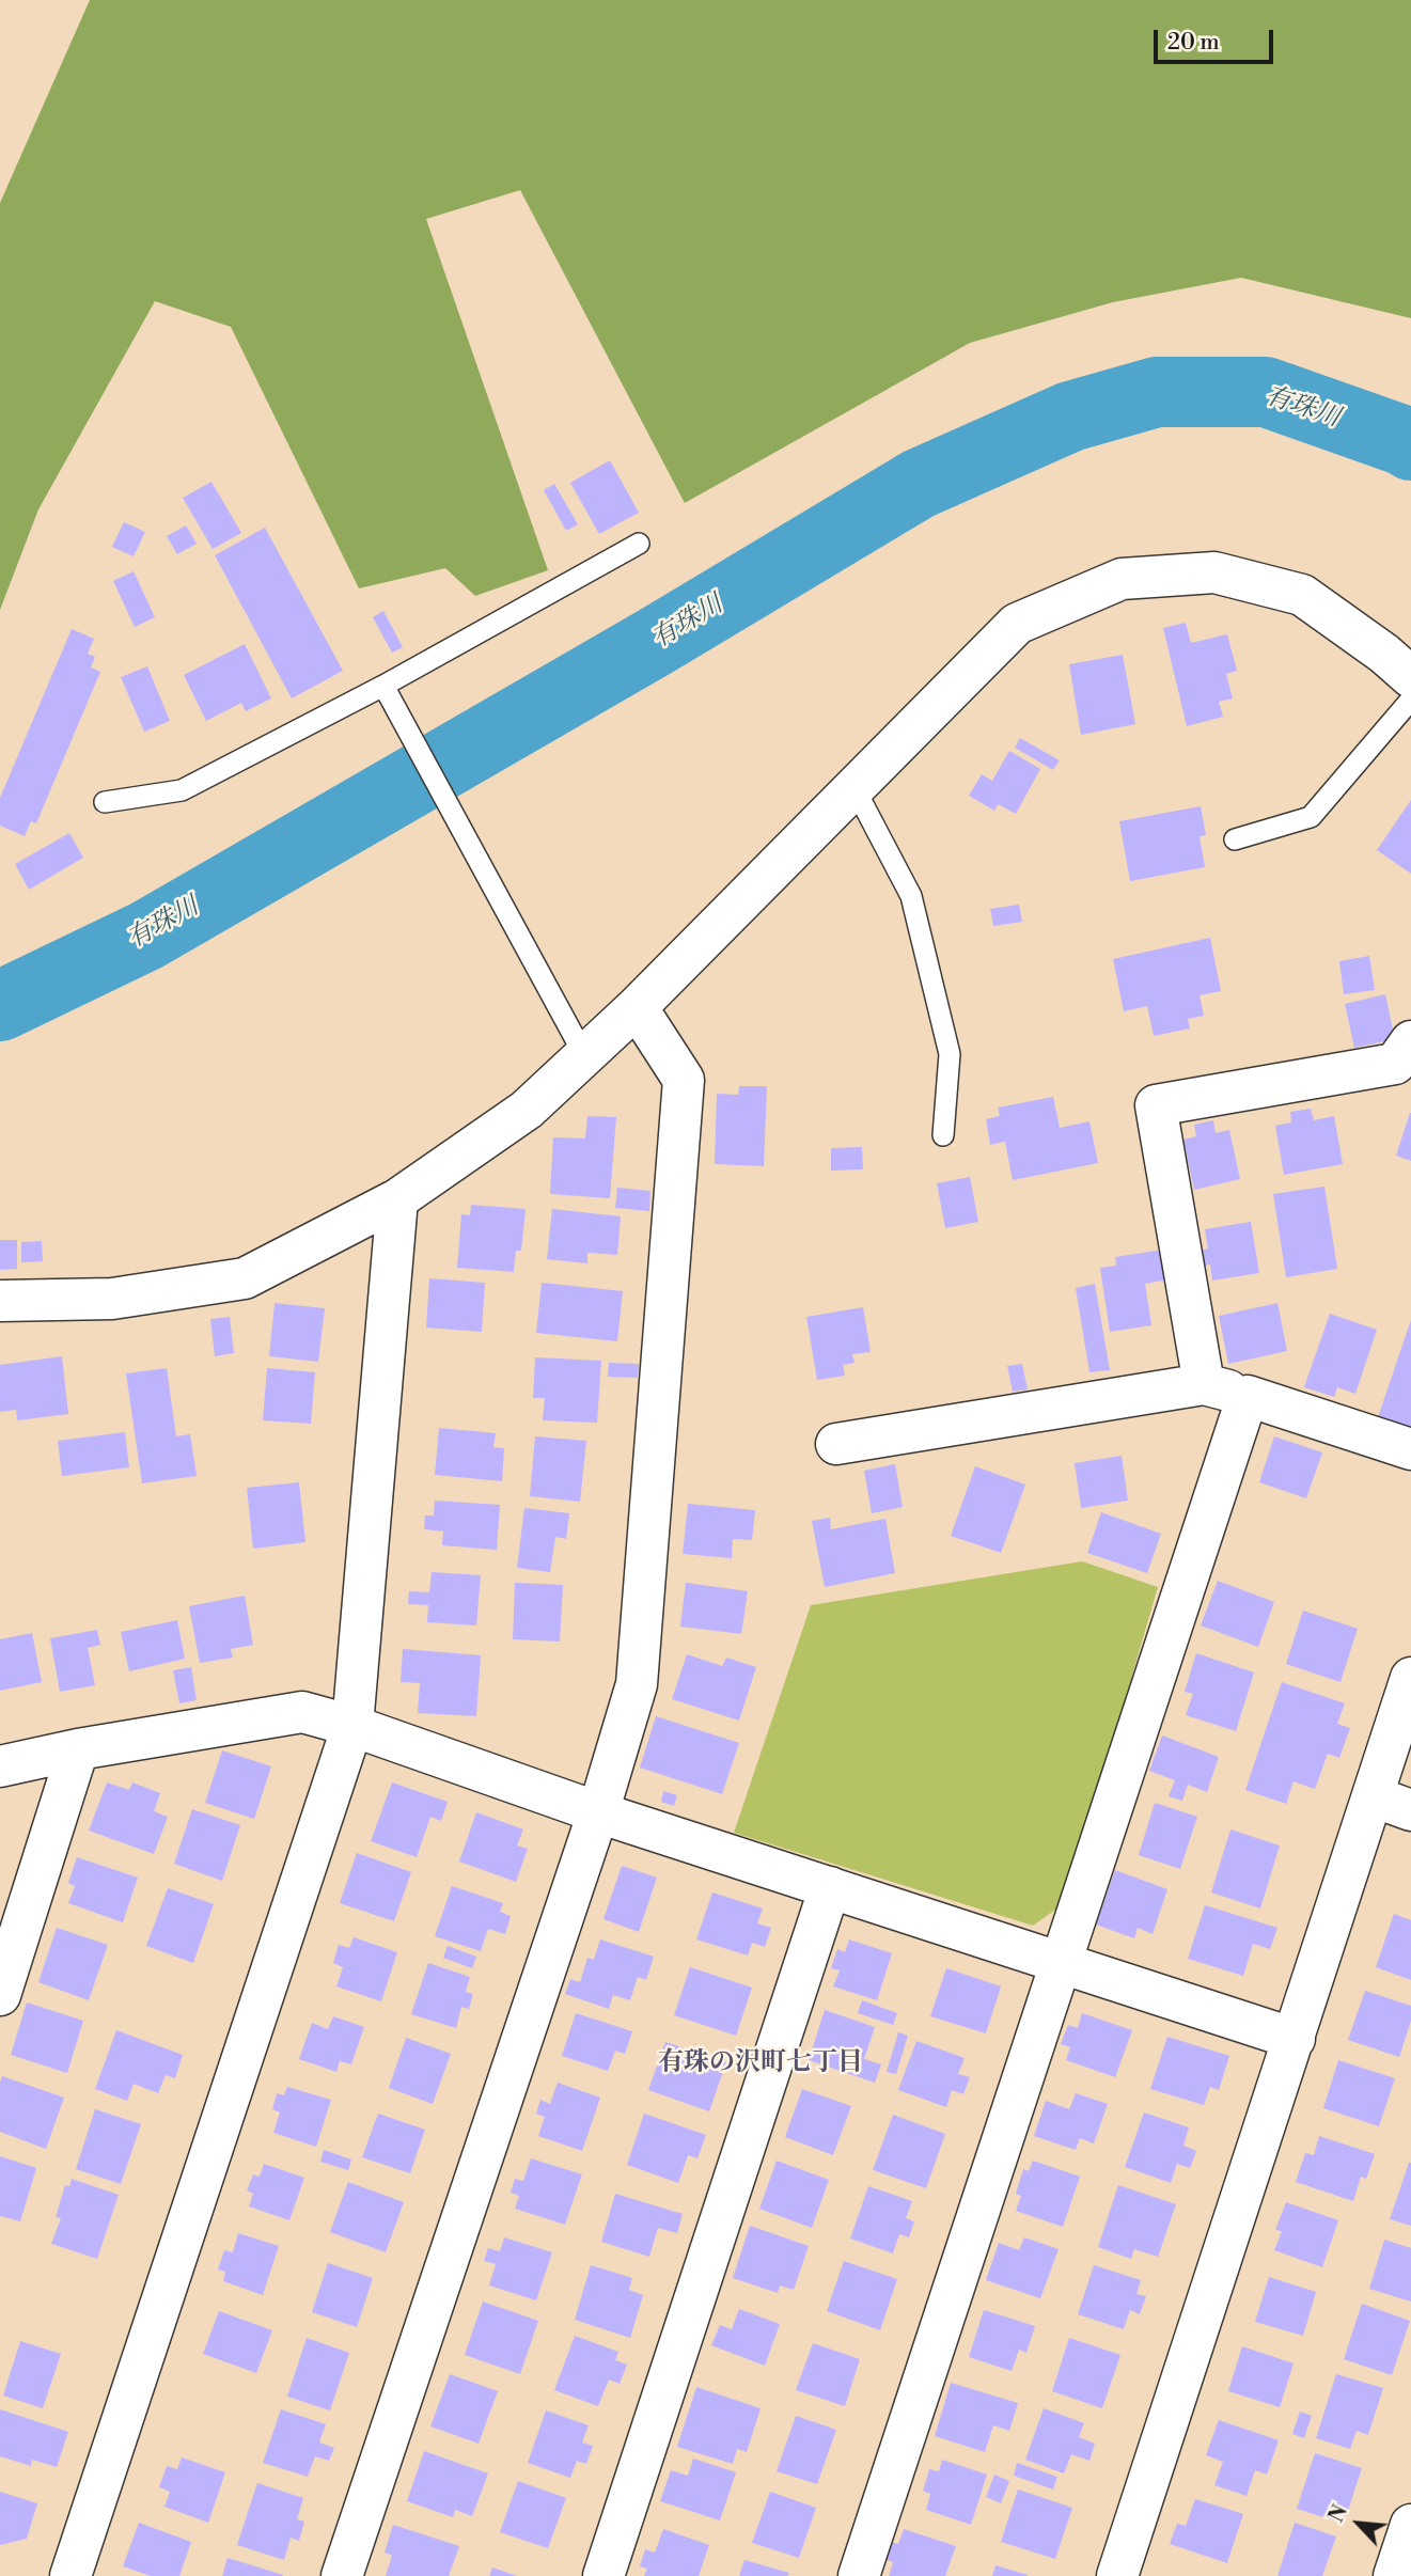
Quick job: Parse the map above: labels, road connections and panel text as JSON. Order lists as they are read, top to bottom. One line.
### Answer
{"districts":["有珠の沢町七丁目"],"water":["有珠川"],"scale_bar":"20 m","north":"top left"}
